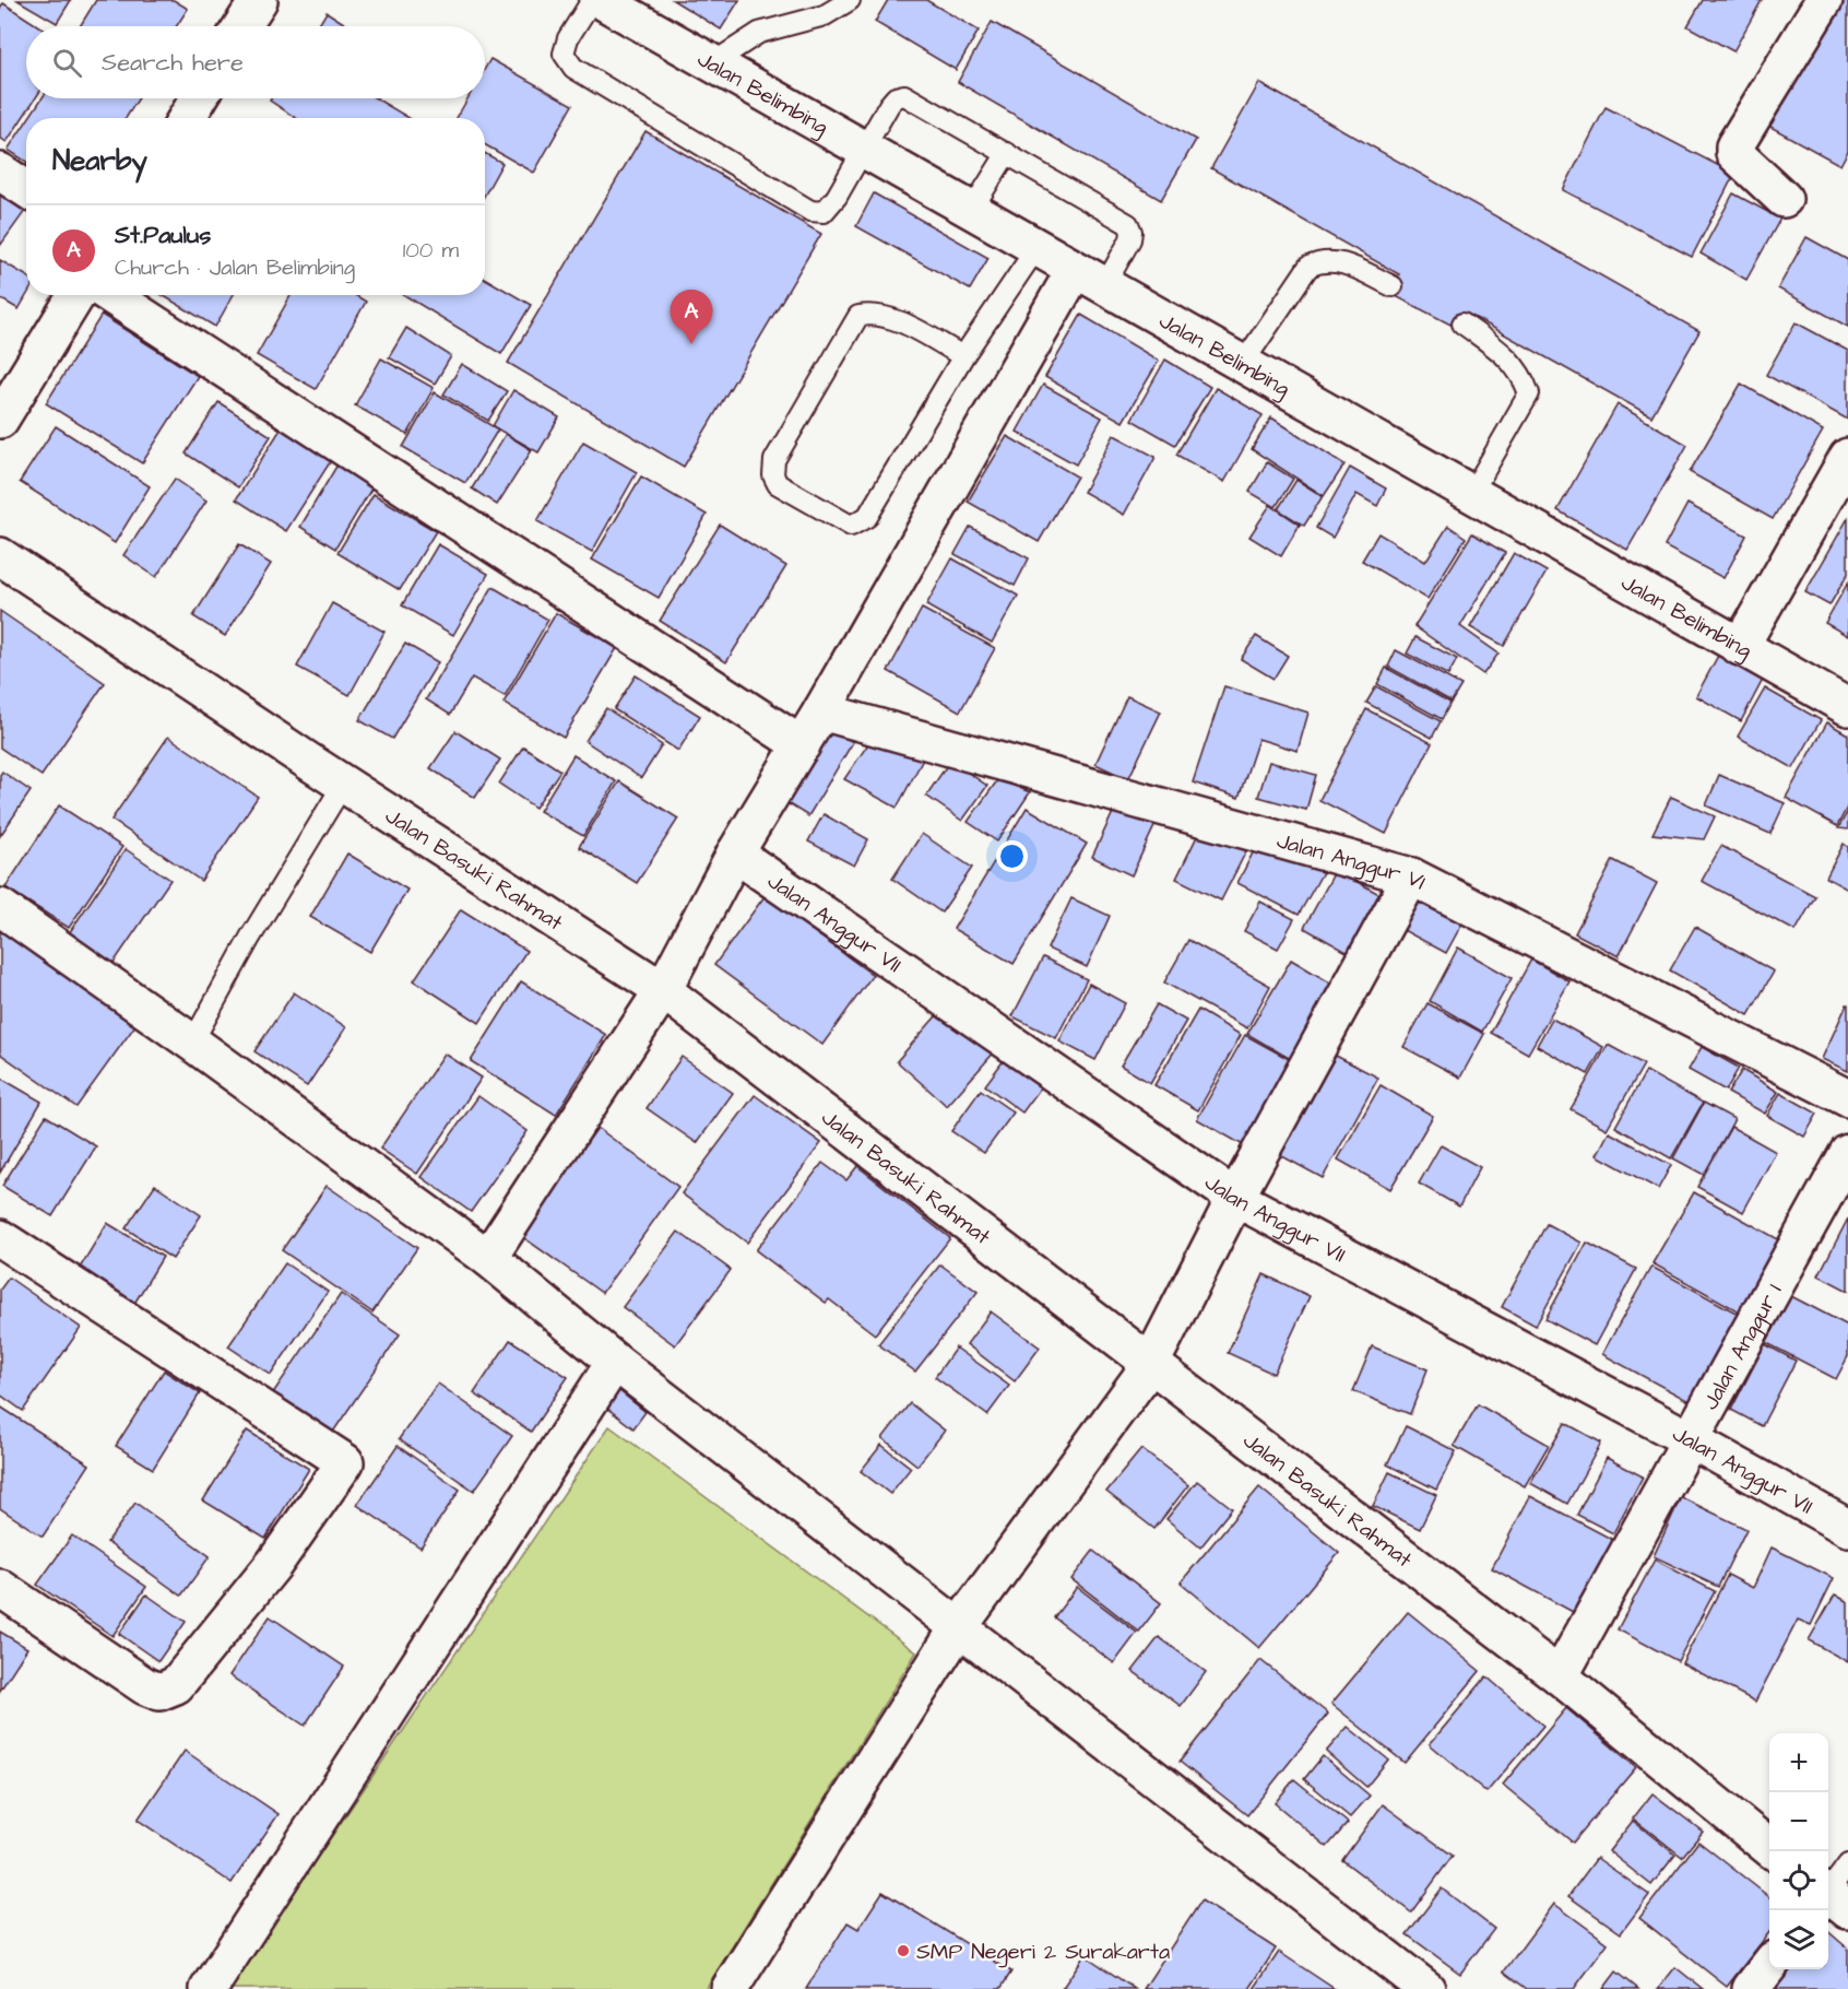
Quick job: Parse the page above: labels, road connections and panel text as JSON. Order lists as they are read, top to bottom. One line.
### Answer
{"streets":{"street":["Jalan Belimbing","Jalan Anggur VI","Jalan Basuki Rahmat","Jalan Anggur VII","Jalan Anggur I"]},"crossings":[["Jalan Basuki Rahmat","Jalan Anggur I"],["Jalan Anggur VII","Jalan Anggur I"]],"places":["SMP Negeri 2 Surakarta"],"page":{"search":"Search here","heading":"Nearby","list":[{"mark":"A","name":"St.Paulus","note":"Church · Jalan Belimbing","value":"100 m"}],"pins":"A","map_buttons":["+","−"]}}
